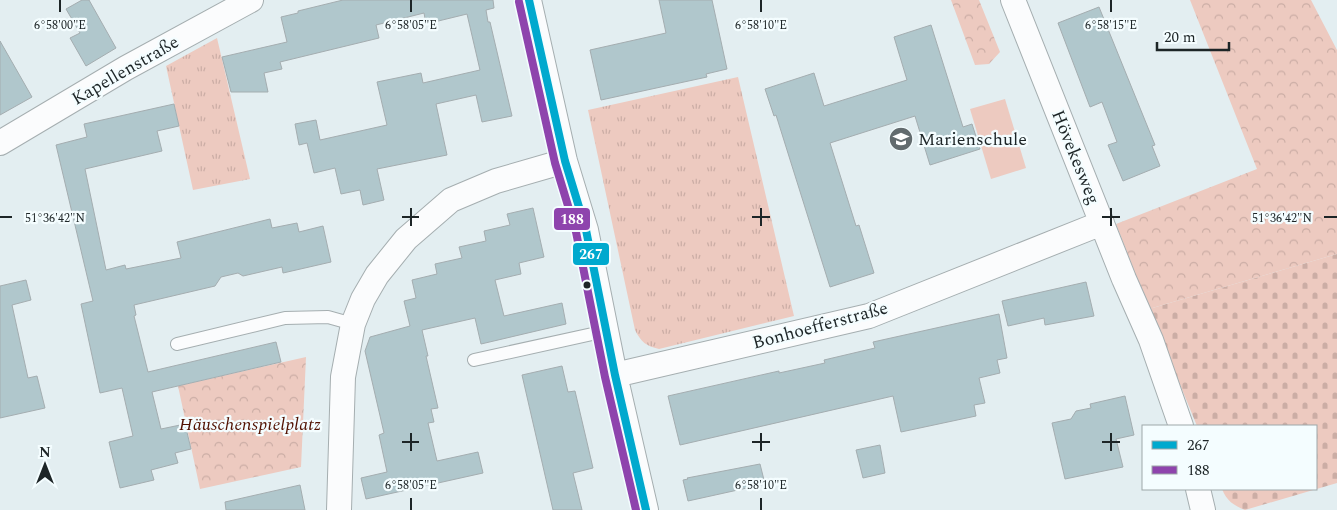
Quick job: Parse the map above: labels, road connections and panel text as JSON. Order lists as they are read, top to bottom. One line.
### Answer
{"streets":{"street":["Kapellenstraße","Hövekesweg","Bonhoefferstraße"]},"crossings":[["Hövekesweg","Bonhoefferstraße"]],"parks":["Häuschenspielplatz"],"places":{"school or university":["Marienschule"]},"lines":["transit line 267","transit line 188"],"legend":["267","188"],"scale_bar":"20 m","north":"top","coordinates":["6°58'00\"E","6°58'05\"E","6°58'10\"E","6°58'15\"E","51°36'42\"N"]}
